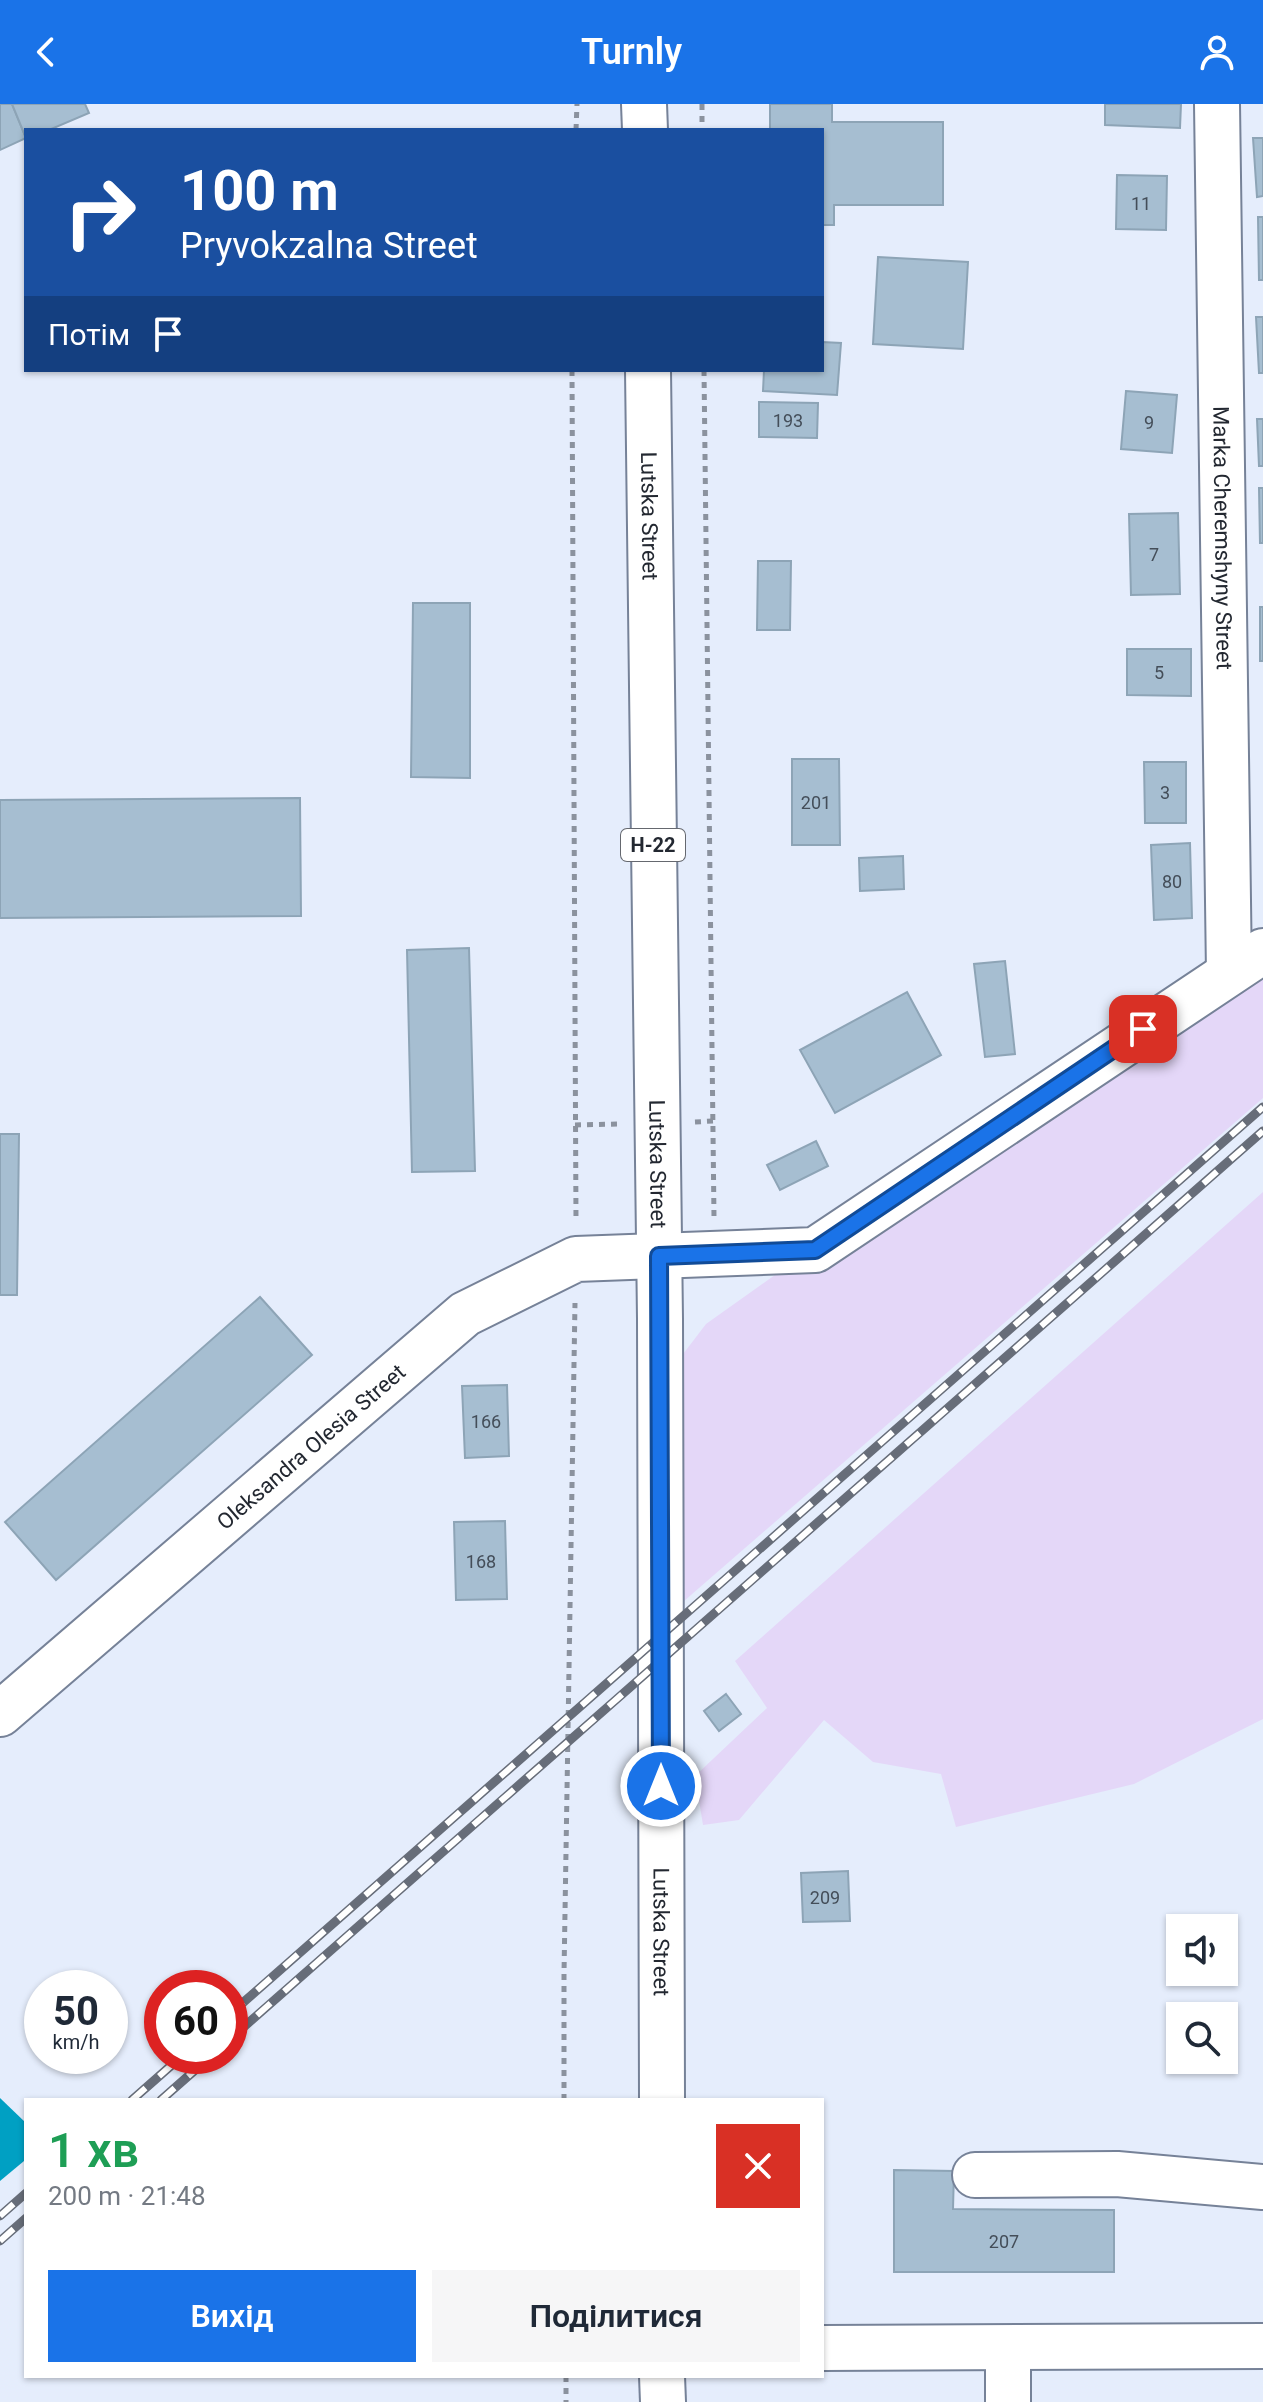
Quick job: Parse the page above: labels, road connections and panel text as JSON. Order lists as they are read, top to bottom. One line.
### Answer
{"streets":{"street":["Lutska Street","Marka Cheremshyny Street","Н-22","Oleksandra Olesia Street"]},"crossings":[["Lutska Street","Oleksandra Olesia Street"],["Marka Cheremshyny Street","Oleksandra Olesia Street"]],"house_numbers":["11","193","9","7","5","3","201","80","166","168","209","207"],"page":{"header":"Turnly","turn":["100 m","Pryvokzalna Street"],"then":"Потім","speed":"50 km/h","limit":"60","heading":["1 хв","200 m · 21:48"],"buttons":["Вихід","Поділитися"]}}
